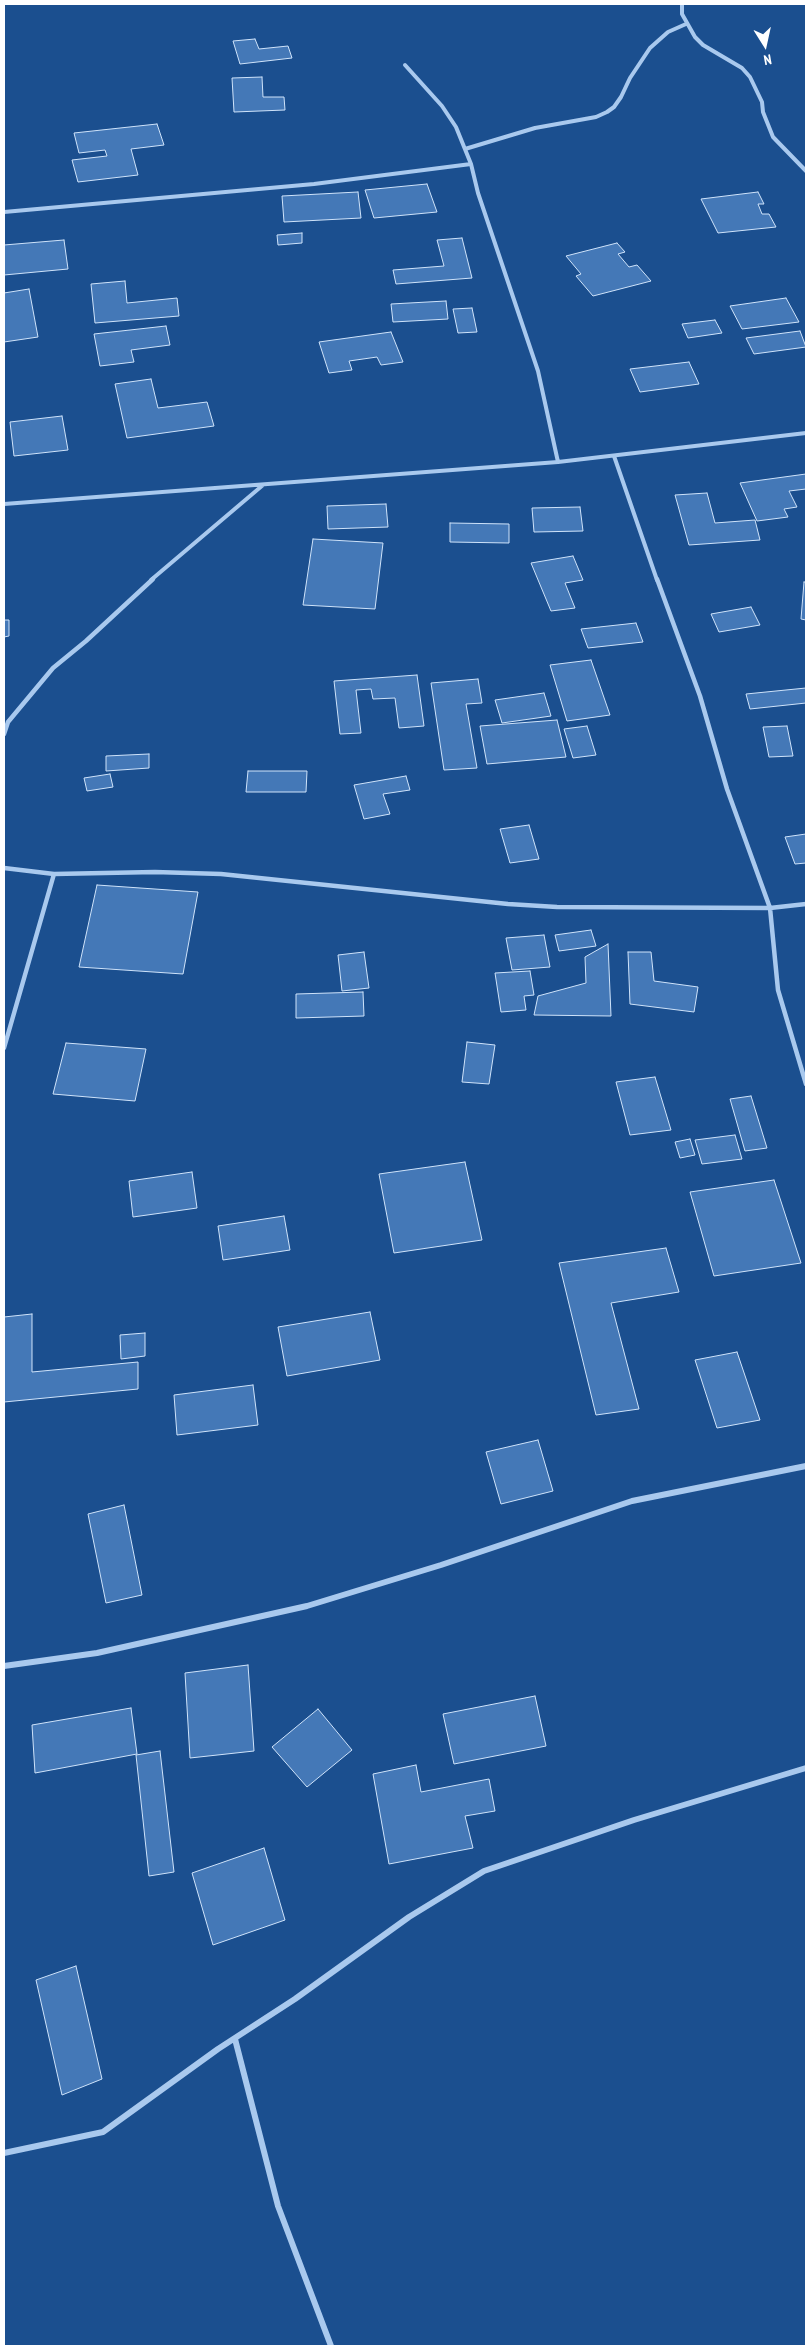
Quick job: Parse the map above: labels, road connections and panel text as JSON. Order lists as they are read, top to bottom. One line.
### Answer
{"north":"bottom"}
